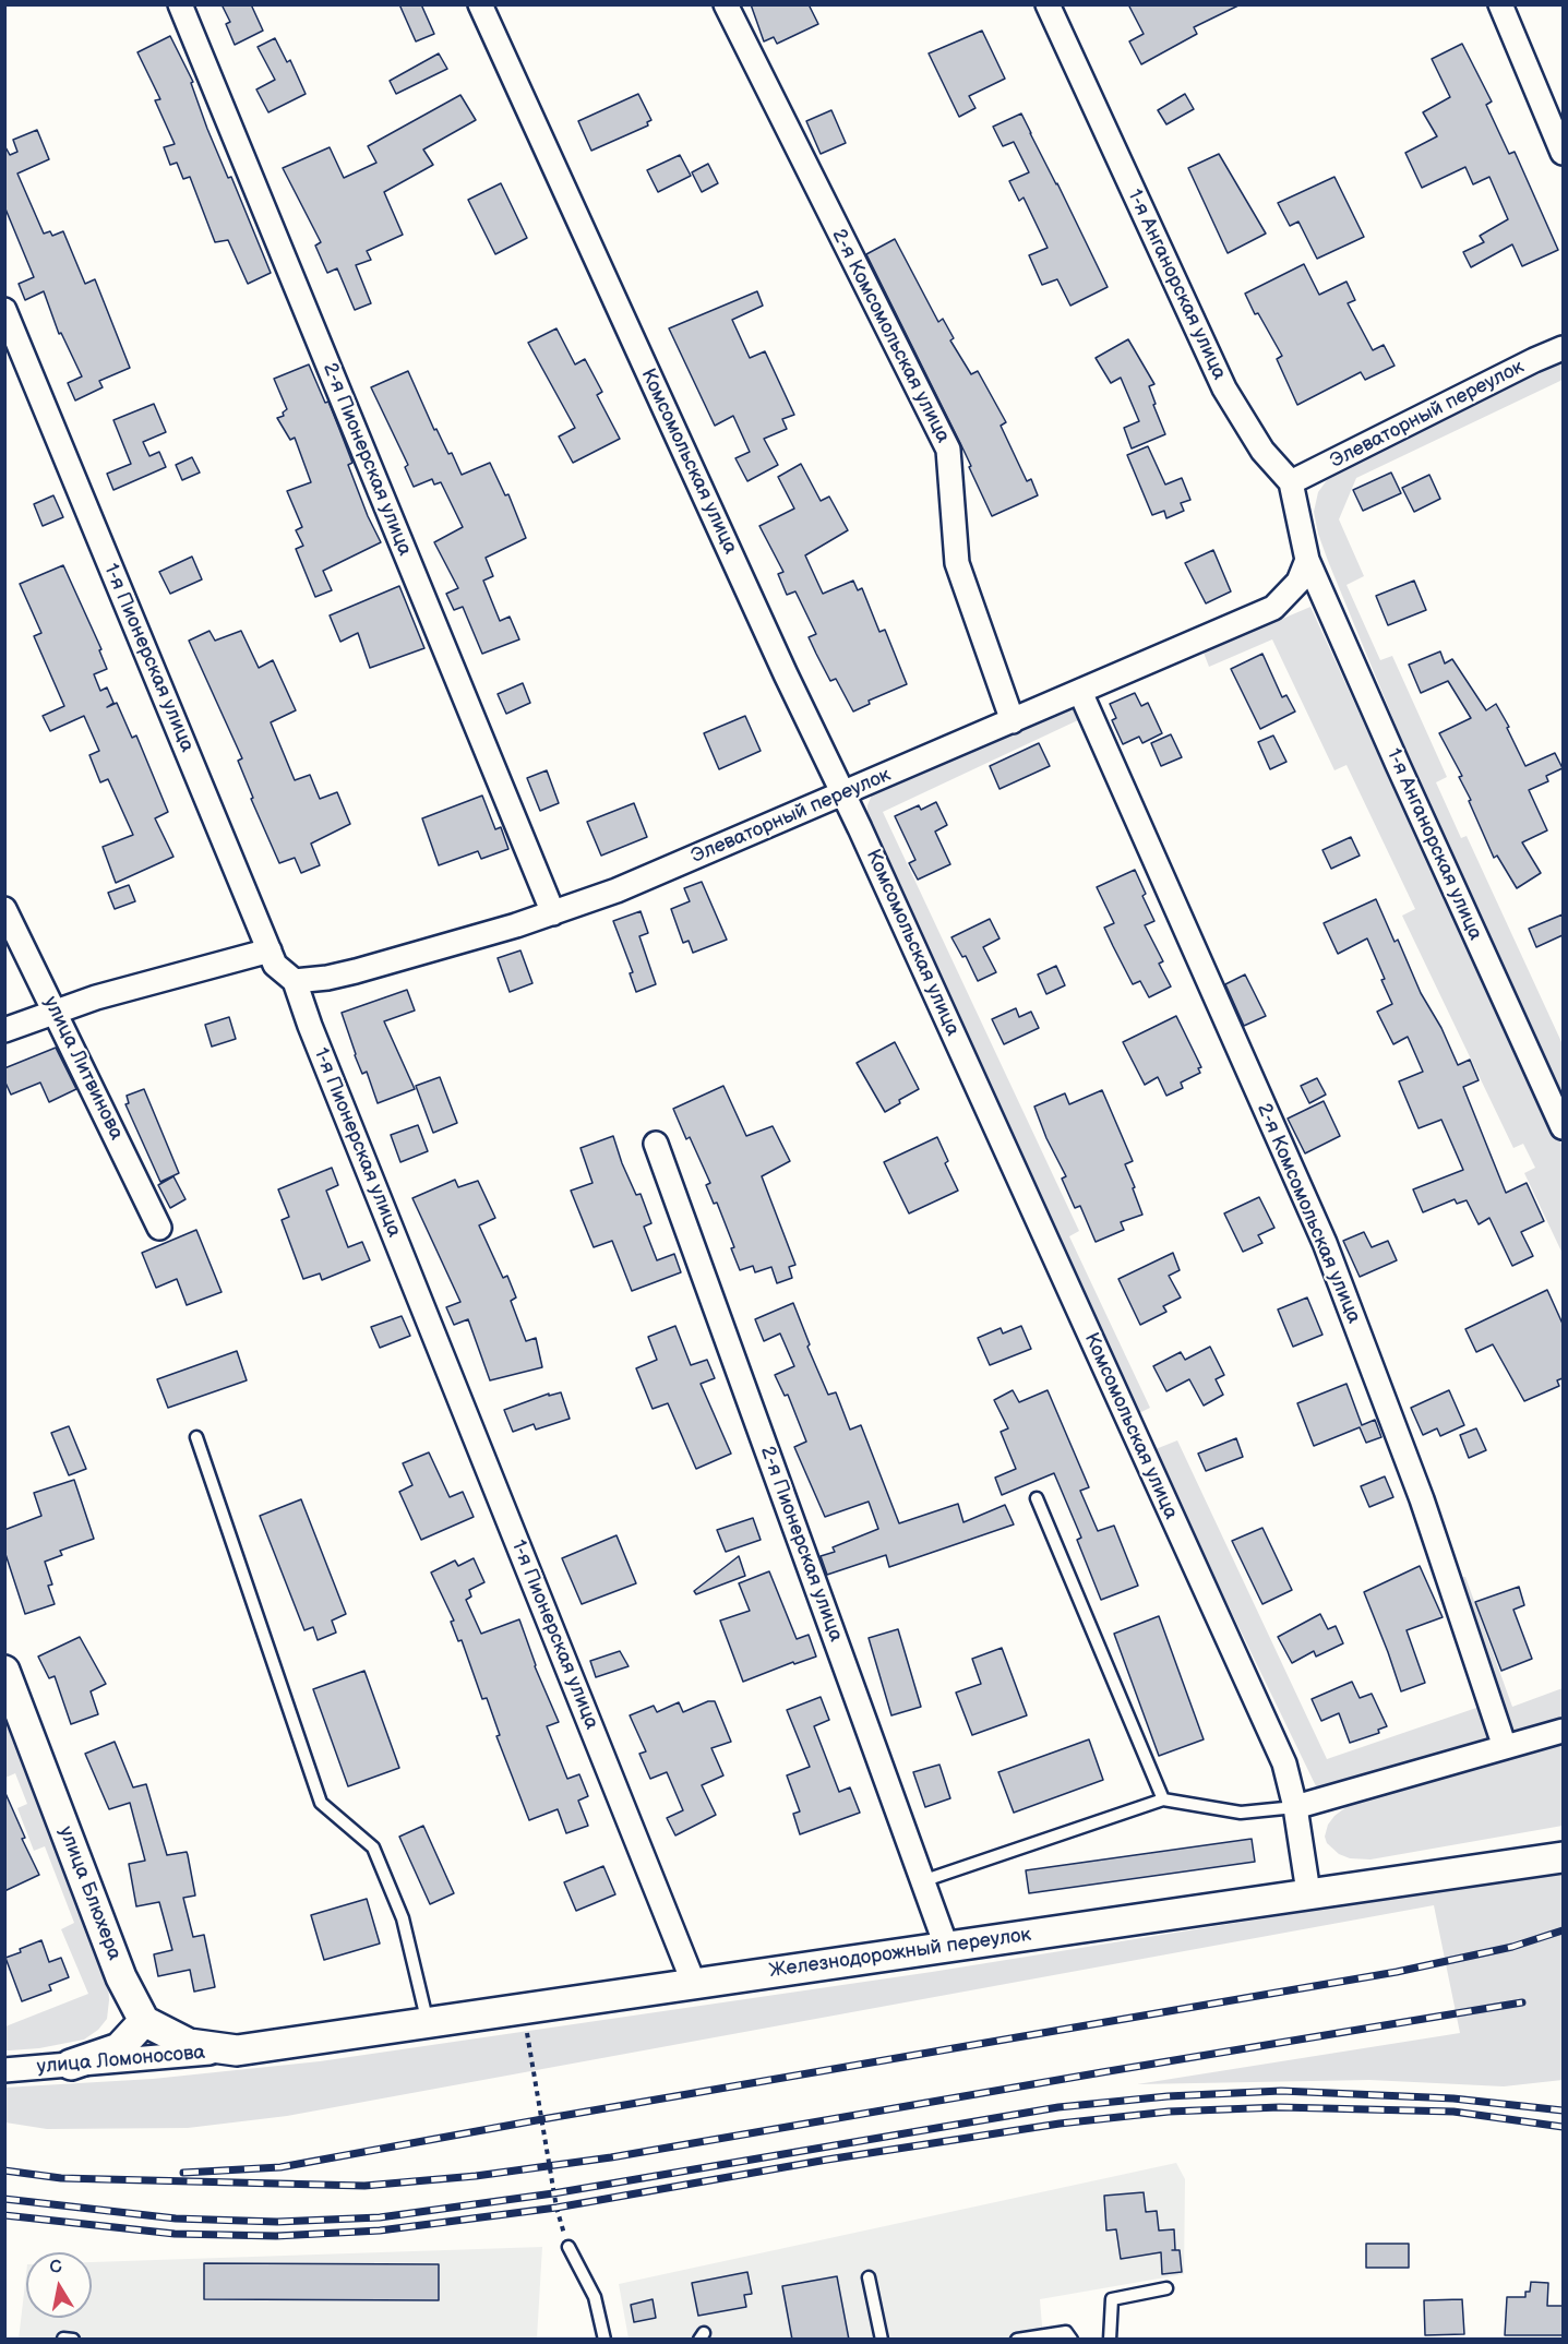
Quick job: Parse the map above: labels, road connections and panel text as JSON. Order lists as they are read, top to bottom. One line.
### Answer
{"streets":{"street":["1-я Анганорская улица","2-я Комсомольская улица","Элеваторный переулок","2-я Пионерская улица","Комсомольская улица","1-я Пионерская улица","улица Литвинова","улица Блюхера","Железнодорожный переулок","улица Ломоносова"]},"crossings":[["1-я Анганорская улица","Элеваторный переулок"],["2-я Комсомольская улица","Элеваторный переулок"],["Элеваторный переулок","2-я Пионерская улица"],["Элеваторный переулок","Комсомольская улица"],["Элеваторный переулок","1-я Пионерская улица"],["2-я Пионерская улица","Железнодорожный переулок"],["Комсомольская улица","Железнодорожный переулок"],["1-я Пионерская улица","Железнодорожный переулок"],["Железнодорожный переулок","улица Ломоносова"]],"north":"top"}
